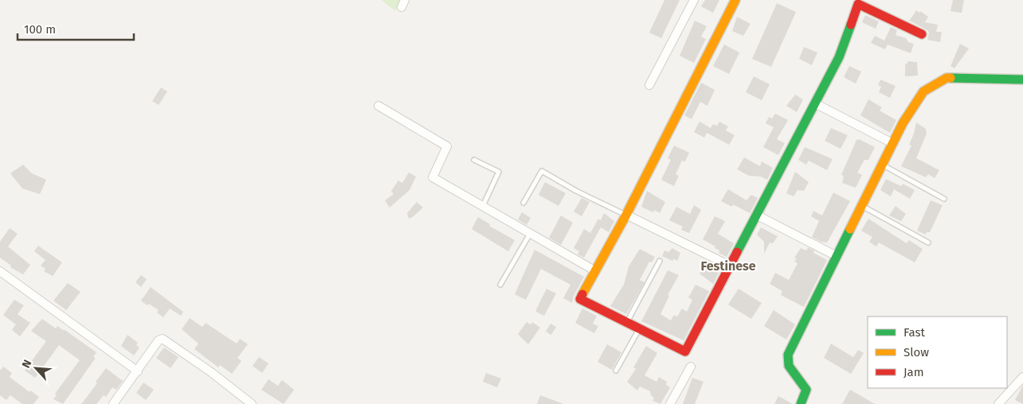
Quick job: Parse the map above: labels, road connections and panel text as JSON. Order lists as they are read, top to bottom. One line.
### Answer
{"districts":["Festinese"],"legend":["Fast","Slow","Jam"],"scale_bar":"100 m","north":"top left"}
